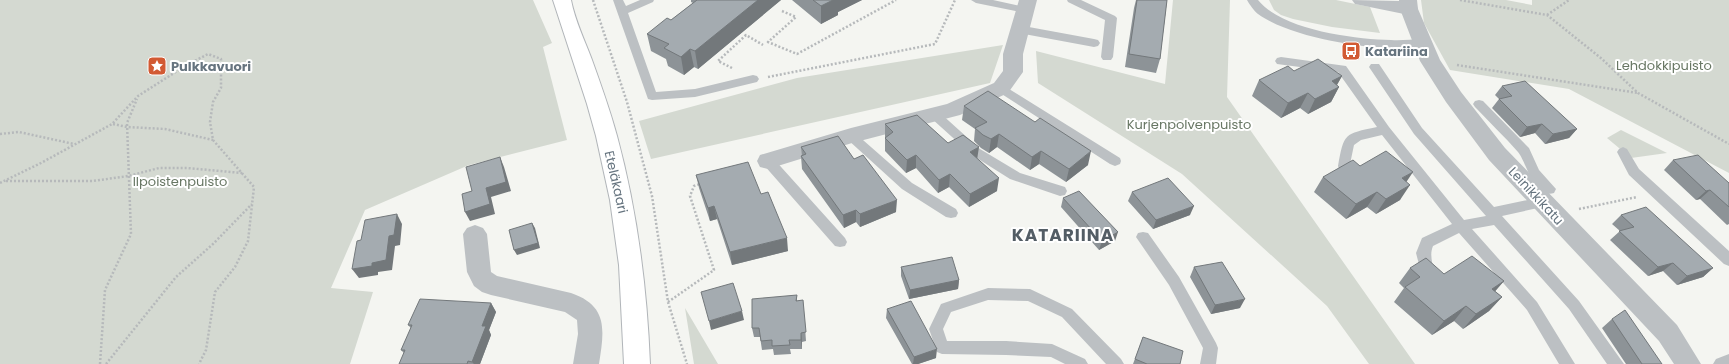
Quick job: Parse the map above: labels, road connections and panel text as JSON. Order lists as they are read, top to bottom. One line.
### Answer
{"streets":{"main road":["Eteläkaari"],"street":["Leinikkikatu"]},"districts":["KATARIINA"],"parks":["Lehdokkipuisto","Kurjenpolvenpuisto","Ilpoistenpuisto"],"places":{"bus stop":["Katariina"],"place":["Pulkkavuori"]}}
